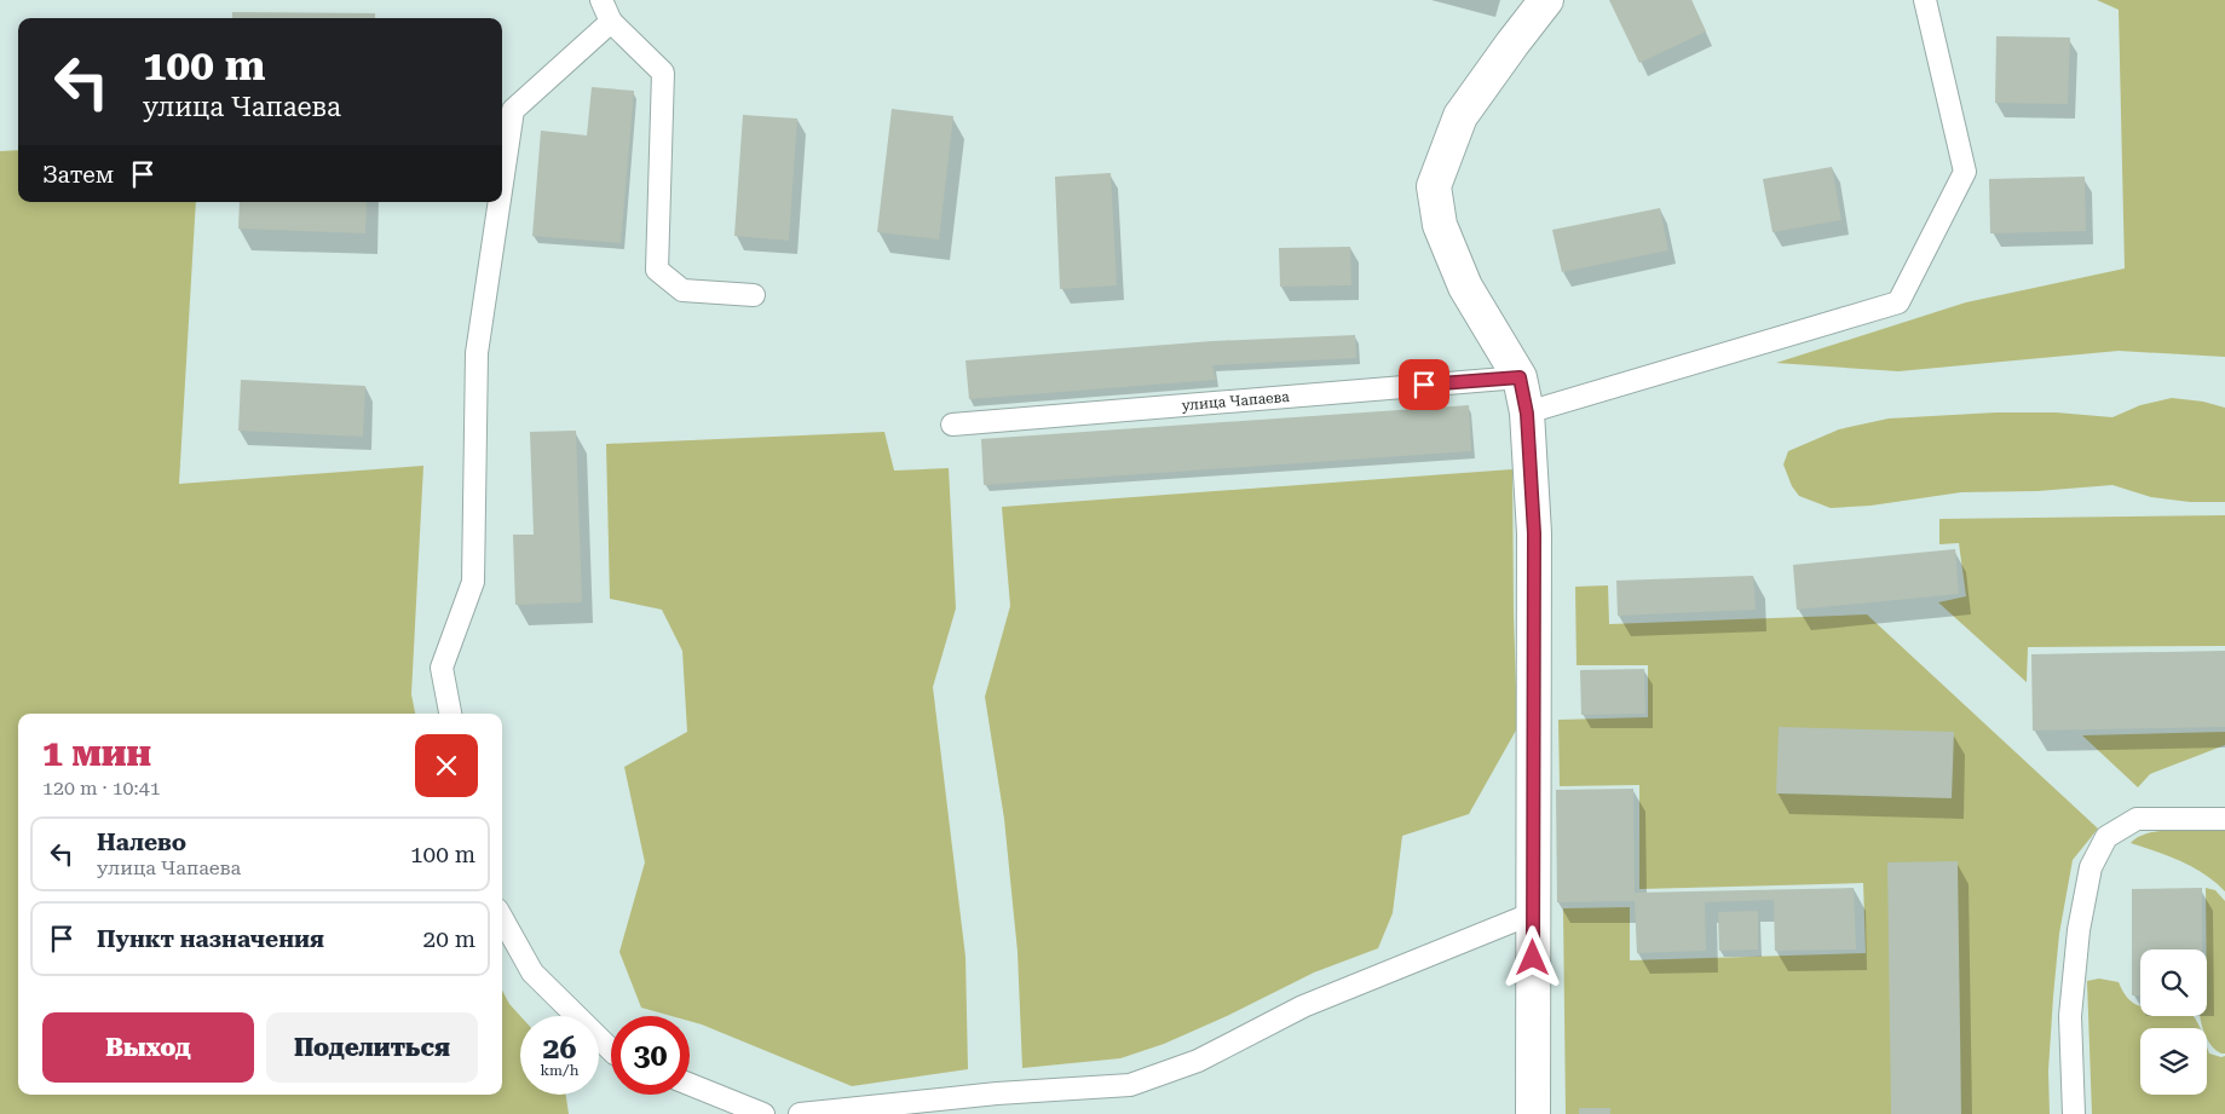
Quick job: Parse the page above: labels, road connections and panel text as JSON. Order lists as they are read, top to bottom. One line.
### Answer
{"streets":{"lane":["улица Чапаева"]},"page":{"turn":["100 m","улица Чапаева"],"then":"Затем","heading":["1 мин","120 m · 10:41"],"list":[{"name":"Налево","note":"улица Чапаева","value":"100 m"},{"name":"Пункт назначения","value":"20 m"}],"buttons":["Выход","Поделиться"],"speed":"26 km/h","limit":"30"}}
